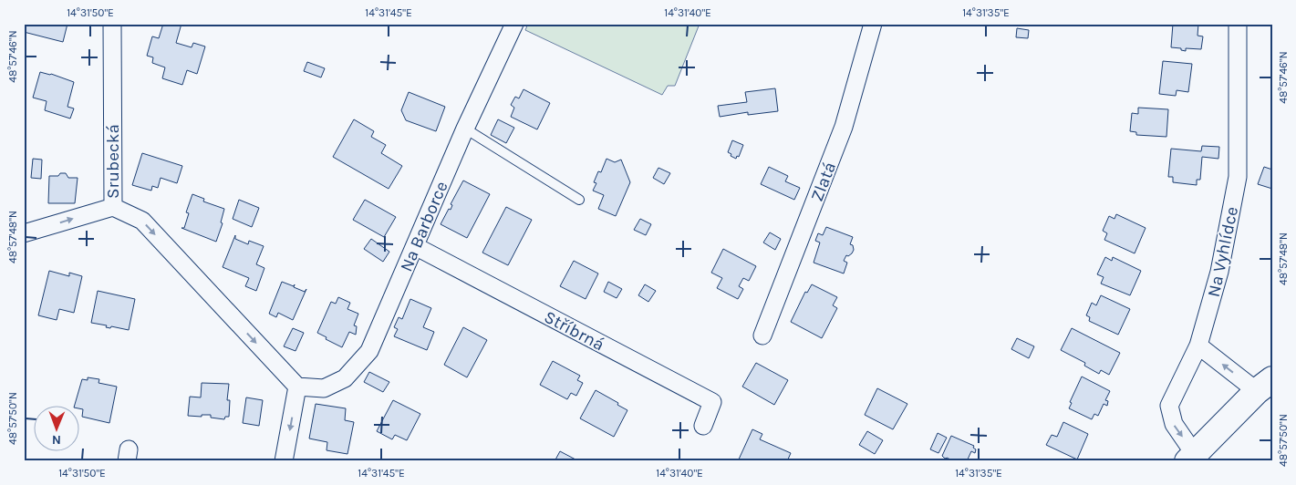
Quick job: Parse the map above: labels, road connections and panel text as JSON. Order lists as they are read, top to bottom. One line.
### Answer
{"streets":{"street":["Srubecká","Zlatá","Na Barborce","Na Vyhlídce","Stříbrná"]},"crossings":[["Na Barborce","Stříbrná"]],"north":"bottom","coordinates":["14°31'50\"E","14°31'45\"E","14°31'40\"E","14°31'35\"E","48°57'46\"N","48°57'48\"N","48°57'50\"N"]}
